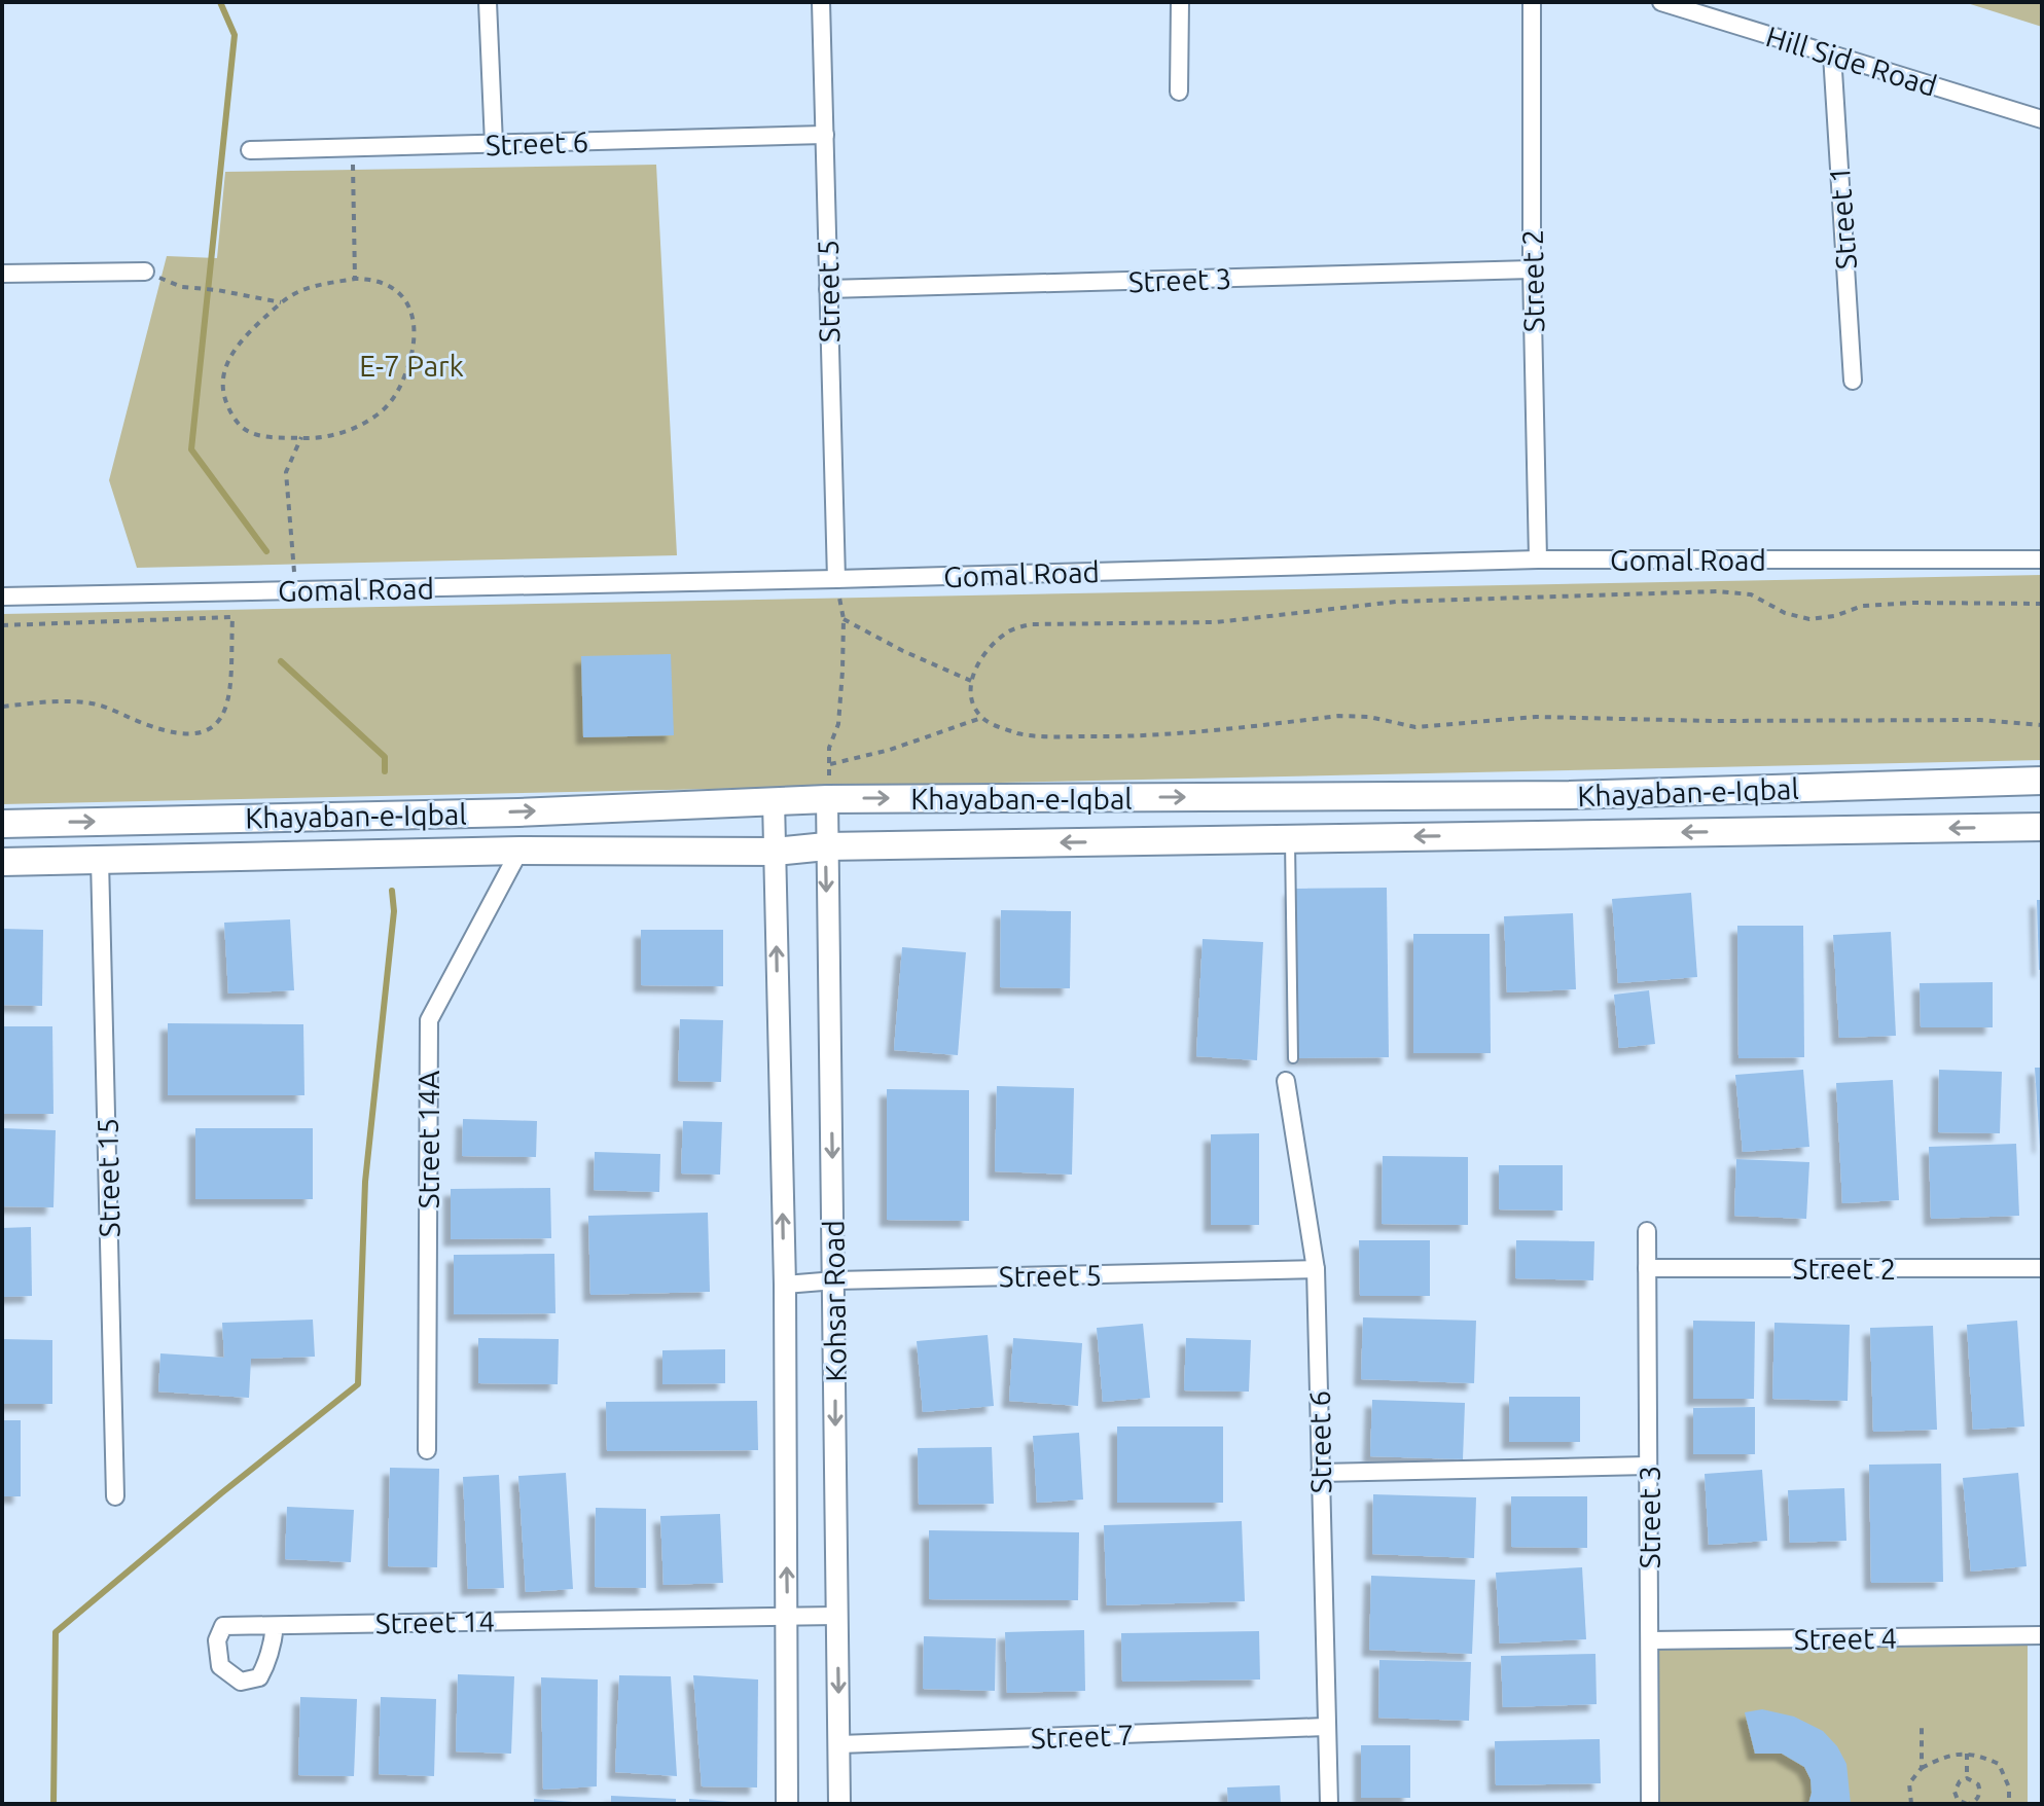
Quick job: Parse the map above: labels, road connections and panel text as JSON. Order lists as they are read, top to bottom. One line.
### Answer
{"streets":{"main road":["Khayaban-e-Iqbal"],"street":["Hill Side Road","Street 6","Street 1","Street 3","Street 2","Street 5","Gomal Road","Street 14A","Street 15","Kohsar Road","Street 14","Street 4","Street 7"]},"crossings":[["Hill Side Road","Street 1"],["Street 6","Street 5"],["Street 6","Street 7"],["Street 3","Street 2"],["Street 3","Street 5"],["Street 3","Street 4"],["Street 2","Gomal Road"],["Street 5","Gomal Road"],["Street 5","Kohsar Road"],["Khayaban-e-Iqbal","Street 14A"],["Khayaban-e-Iqbal","Street 15"],["Khayaban-e-Iqbal","Kohsar Road"],["Kohsar Road","Street 14"],["Kohsar Road","Street 7"]],"parks":["E-7 Park"]}
